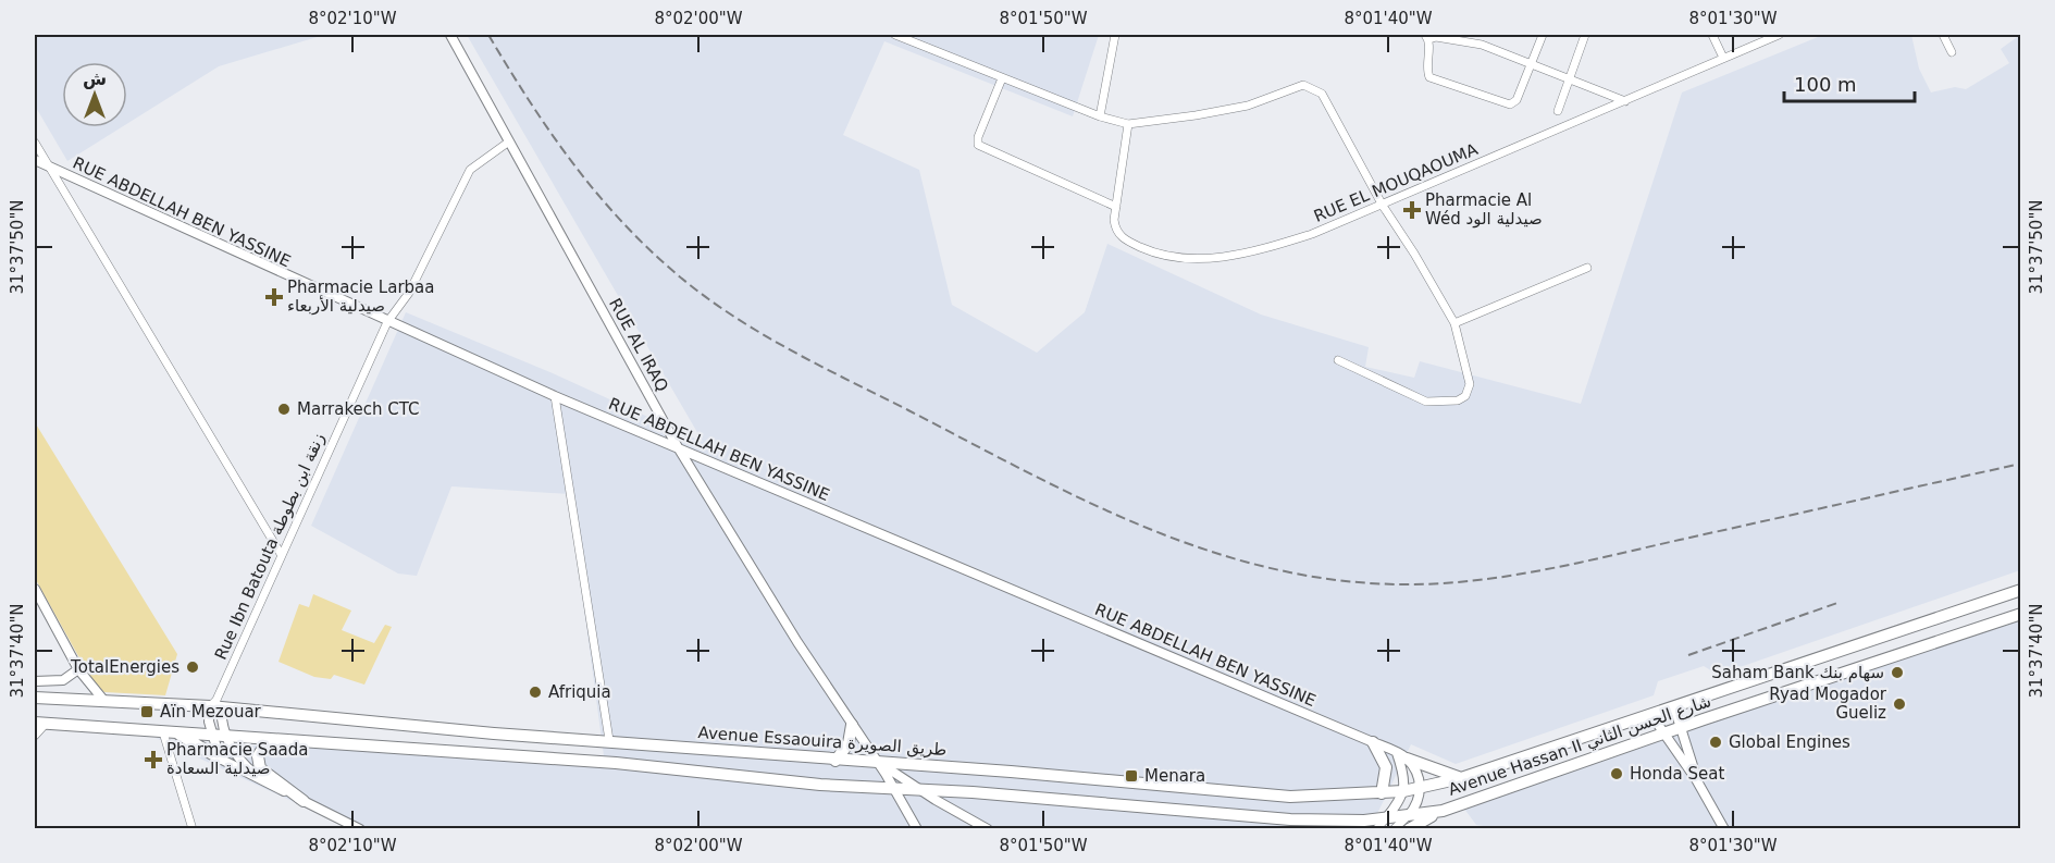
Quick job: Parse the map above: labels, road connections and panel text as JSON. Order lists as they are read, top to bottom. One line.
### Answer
{"streets":{"main road":["Avenue Essaouira طريق الصويرة","Avenue Hassan II شارع الحسن الثاني"],"street":["RUE EL MOUQAOUMA","RUE ABDELLAH BEN YASSINE","RUE AL IRAQ","Rue Ibn Batouta زنقة ابن بطوطة"]},"crossings":[["RUE ABDELLAH BEN YASSINE","RUE AL IRAQ"],["RUE ABDELLAH BEN YASSINE","Rue Ibn Batouta زنقة ابن بطوطة"],["RUE AL IRAQ","Rue Ibn Batouta زنقة ابن بطوطة"],["RUE AL IRAQ","Avenue Essaouira طريق الصويرة"],["Rue Ibn Batouta زنقة ابن بطوطة","Avenue Essaouira طريق الصويرة"],["Avenue Essaouira طريق الصويرة","Avenue Hassan II شارع الحسن الثاني"]],"places":{"health":["Pharmacie Al Wéd صيدلية الود","Pharmacie Larbaa صيدلية الأربعاء","Pharmacie Saada صيدلية السعادة"],"other":["Marrakech CTC","TotalEnergies","Saham Bank سهام بنك","Afriquia","Ryad Mogador Gueliz","Global Engines","Honda Seat"],"transit":["Aïn Mezouar","Menara"]},"scale_bar":"100 m","north":"top","coordinates":["8°02'10\"W","8°02'00\"W","8°01'50\"W","8°01'40\"W","8°01'30\"W","31°37'50\"N","31°37'40\"N"]}
